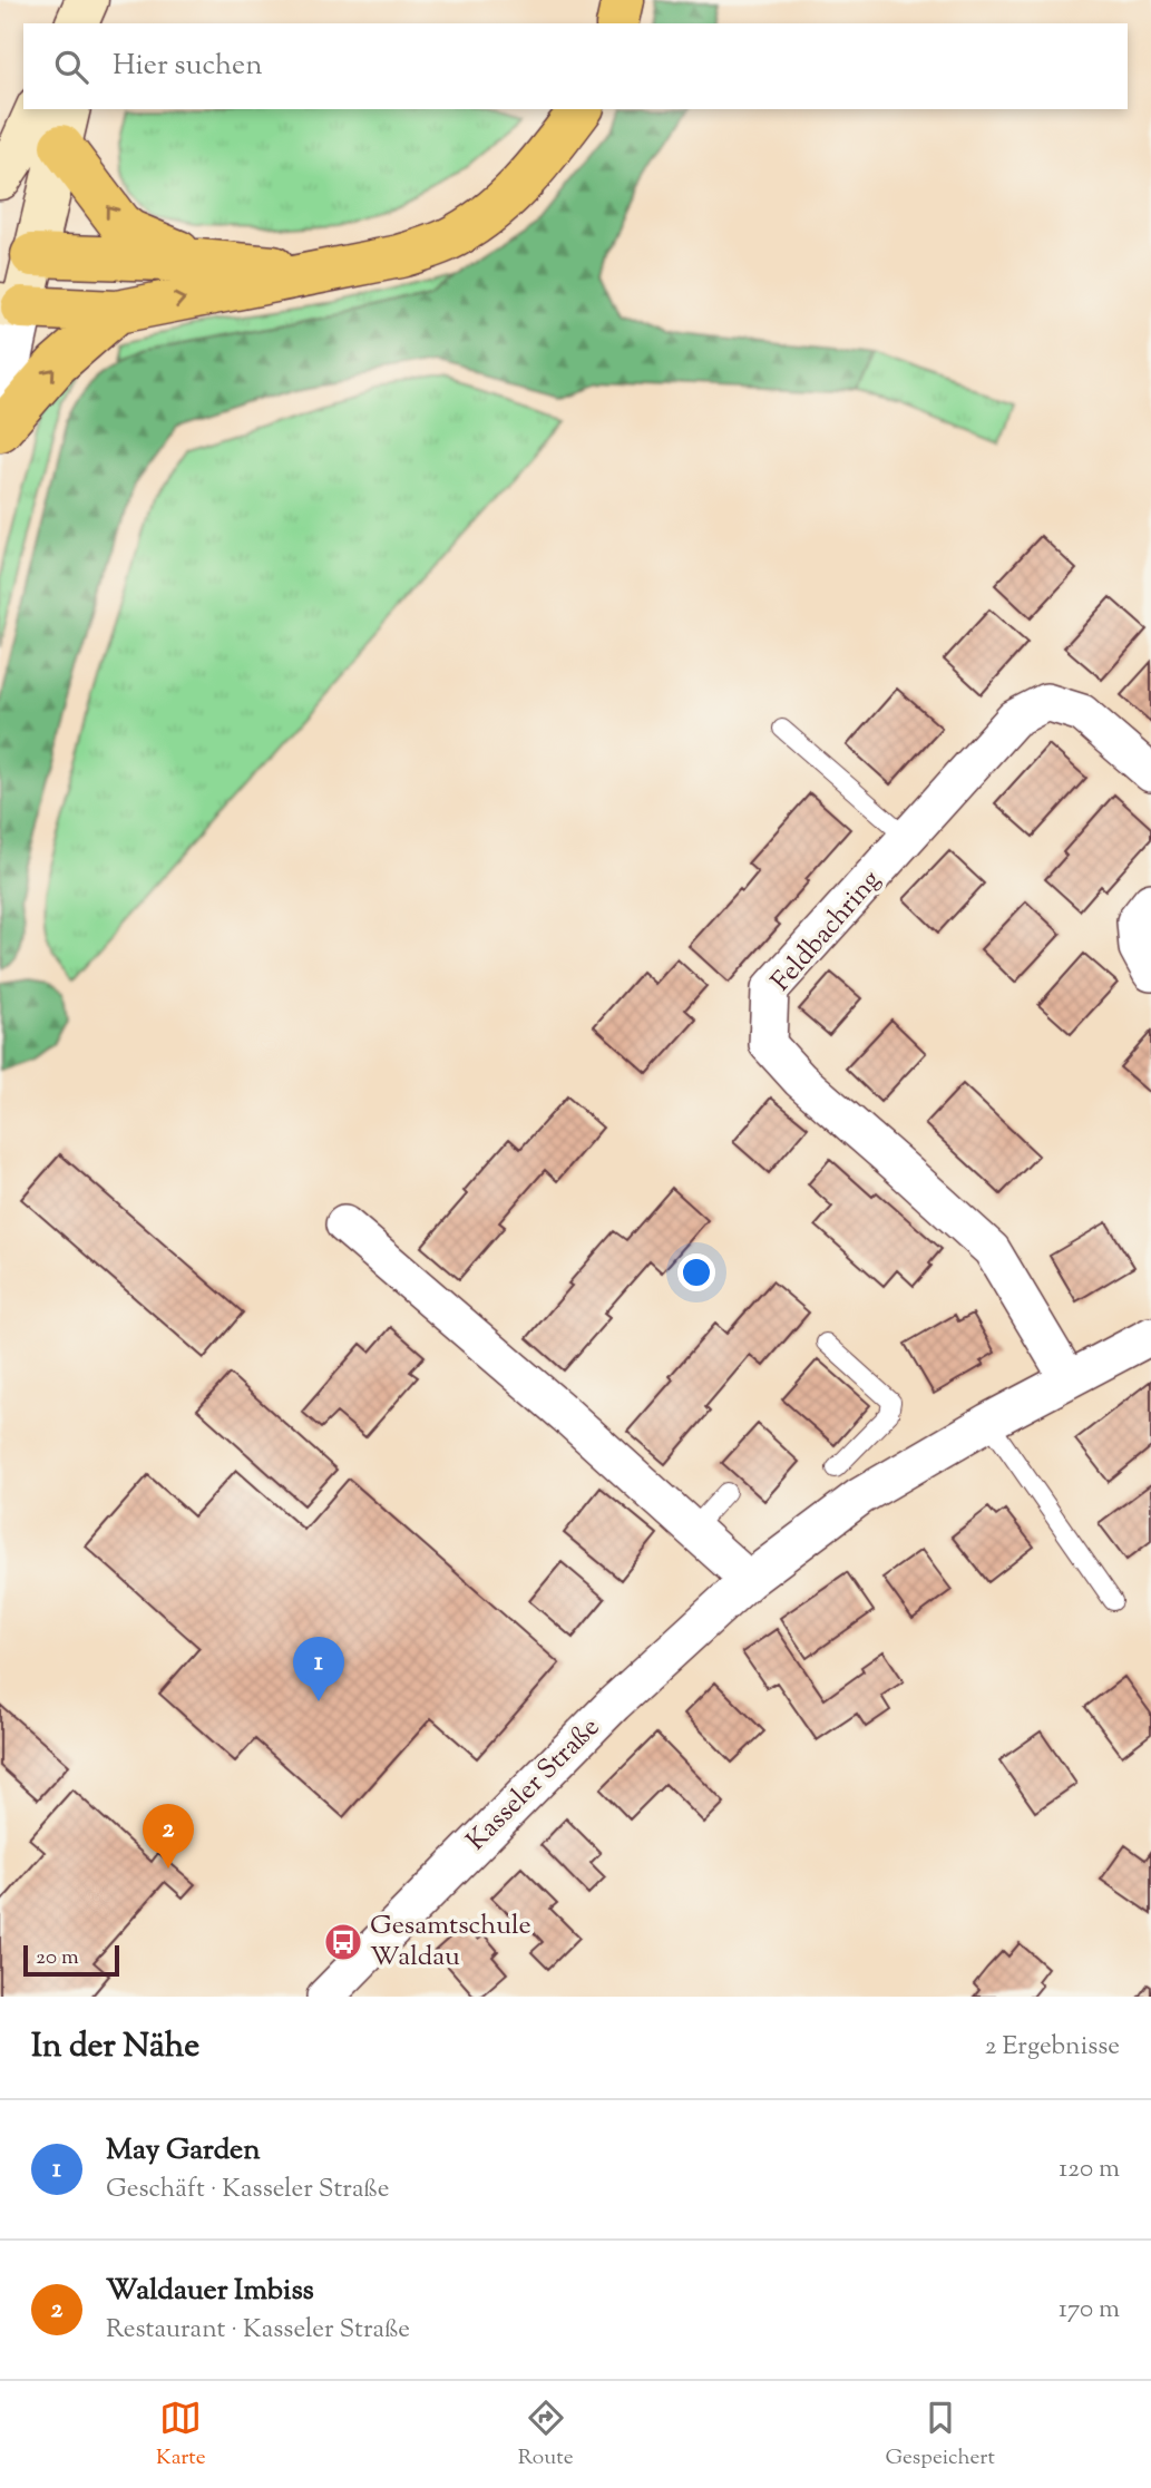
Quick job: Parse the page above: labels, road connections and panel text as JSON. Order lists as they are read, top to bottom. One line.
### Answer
{"streets":{"street":["Feldbachring","Kasseler Straße"]},"crossings":[["Feldbachring","Kasseler Straße"]],"places":{"bus stop":["Gesamtschule Waldau"]},"scale_bar":"20 m","page":{"search":"Hier suchen","pins":["1","2"],"scale":"20 m","heading":["In der Nähe","2 Ergebnisse"],"list":[{"mark":"1","name":"May Garden","note":"Geschäft · Kasseler Straße","value":"120 m"},{"mark":"2","name":"Waldauer Imbiss","note":"Restaurant · Kasseler Straße","value":"170 m"}],"nav":["Karte","Route","Gespeichert"]}}
